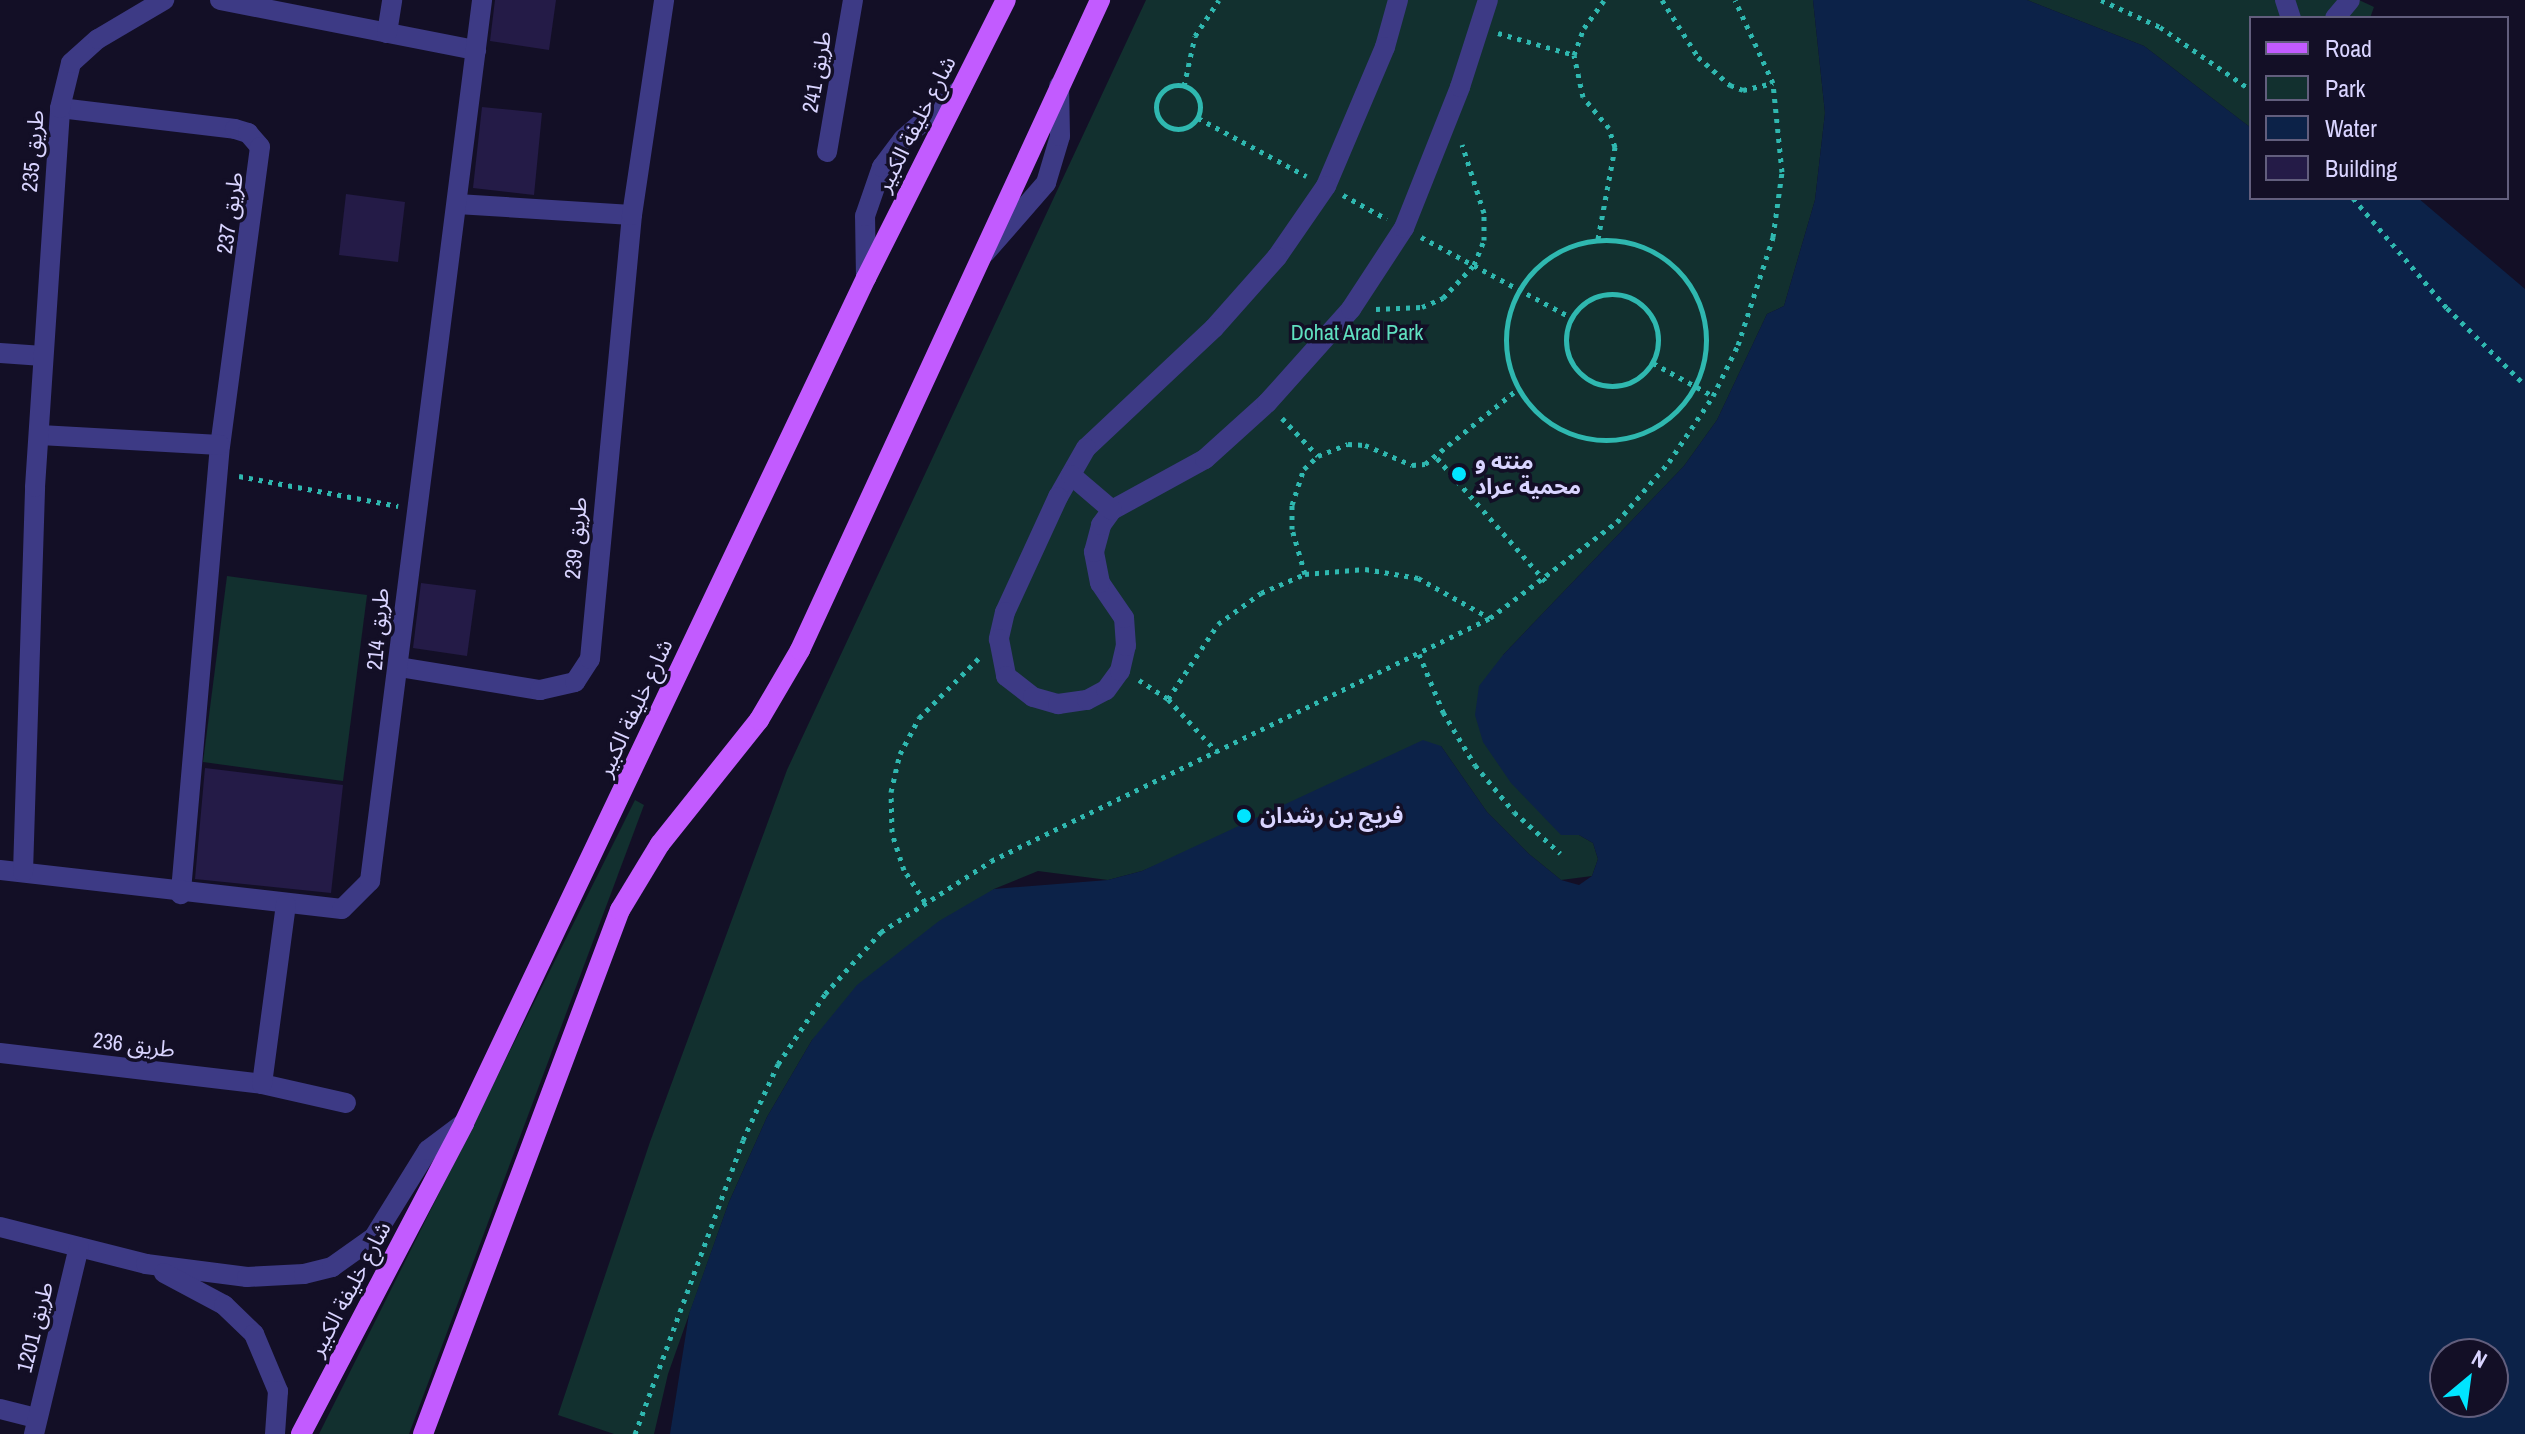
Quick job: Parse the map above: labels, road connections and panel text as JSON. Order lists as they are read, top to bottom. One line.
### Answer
{"streets":{"main road":["شارع خليفة الكبير"],"street":["طريق 241","طريق 235","طريق 237","طريق 239","طريق 214","طريق 236","طريق 1201"]},"crossings":[["طريق 235","طريق 237"],["طريق 235","طريق 214"],["طريق 237","طريق 214"],["طريق 239","طريق 214"]],"parks":["Dohat Arad Park"],"places":["منته و محمية عراد","فريج بن رشدان"],"legend":["Road","Park","Water","Building"],"north":"top right"}
